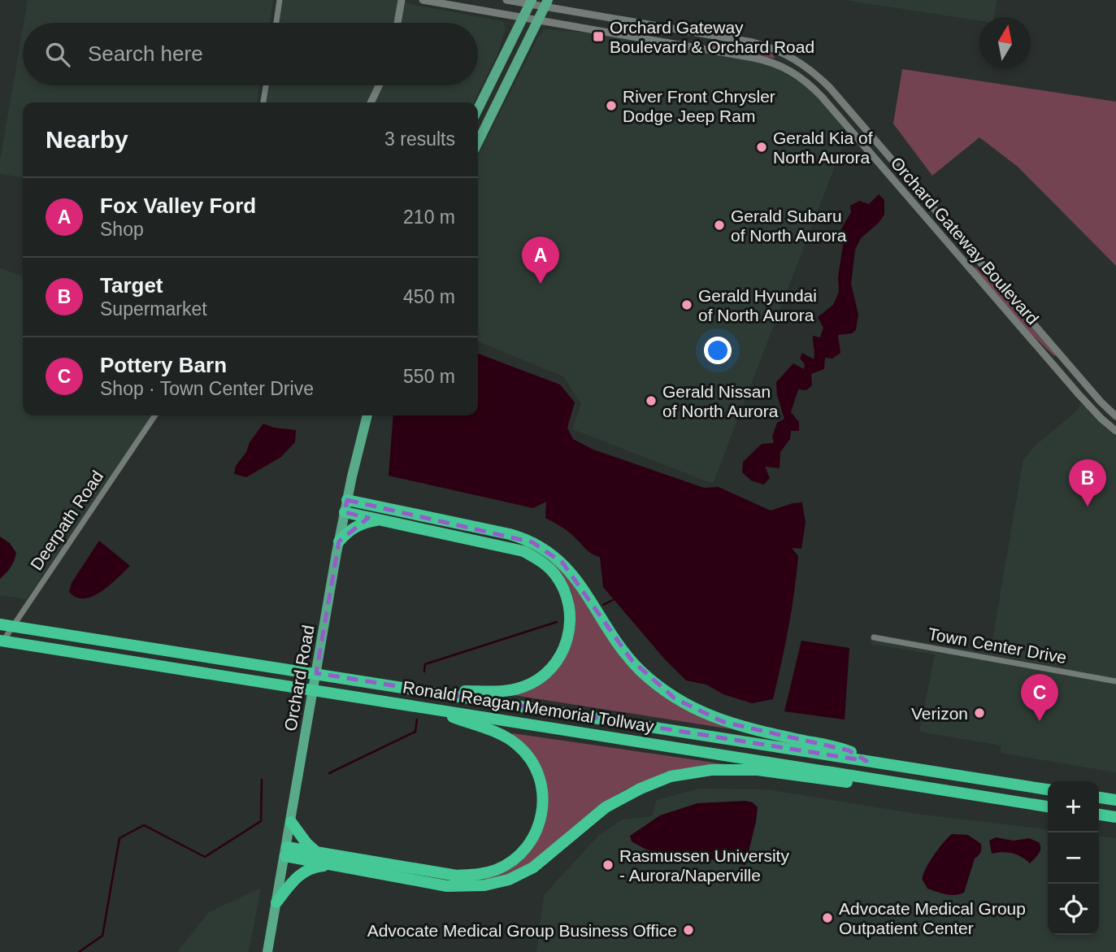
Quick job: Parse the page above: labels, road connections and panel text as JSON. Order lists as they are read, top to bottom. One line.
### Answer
{"streets":{"highway":["Ronald Reagan Memorial Tollway"],"main road":["Orchard Road"],"street":["Orchard Gateway Boulevard","Deerpath Road","Town Center Drive"]},"places":{"transit":["Orchard Gateway Boulevard & Orchard Road"],"other":["River Front Chrysler Dodge Jeep Ram","Gerald Kia of North Aurora","Gerald Subaru of North Aurora","Gerald Hyundai of North Aurora","Gerald Nissan of North Aurora","Verizon","Rasmussen University - Aurora/Naperville","Advocate Medical Group Outpatient Center","Advocate Medical Group Business Office"]},"north":"top","page":{"search":"Search here","heading":["Nearby","3 results"],"list":[{"mark":"A","name":"Fox Valley Ford","note":"Shop","value":"210 m"},{"mark":"B","name":"Target","note":"Supermarket","value":"450 m"},{"mark":"C","name":"Pottery Barn","note":"Shop · Town Center Drive","value":"550 m"}],"pins":["A","B","C"],"map_buttons":["+","−"]}}
